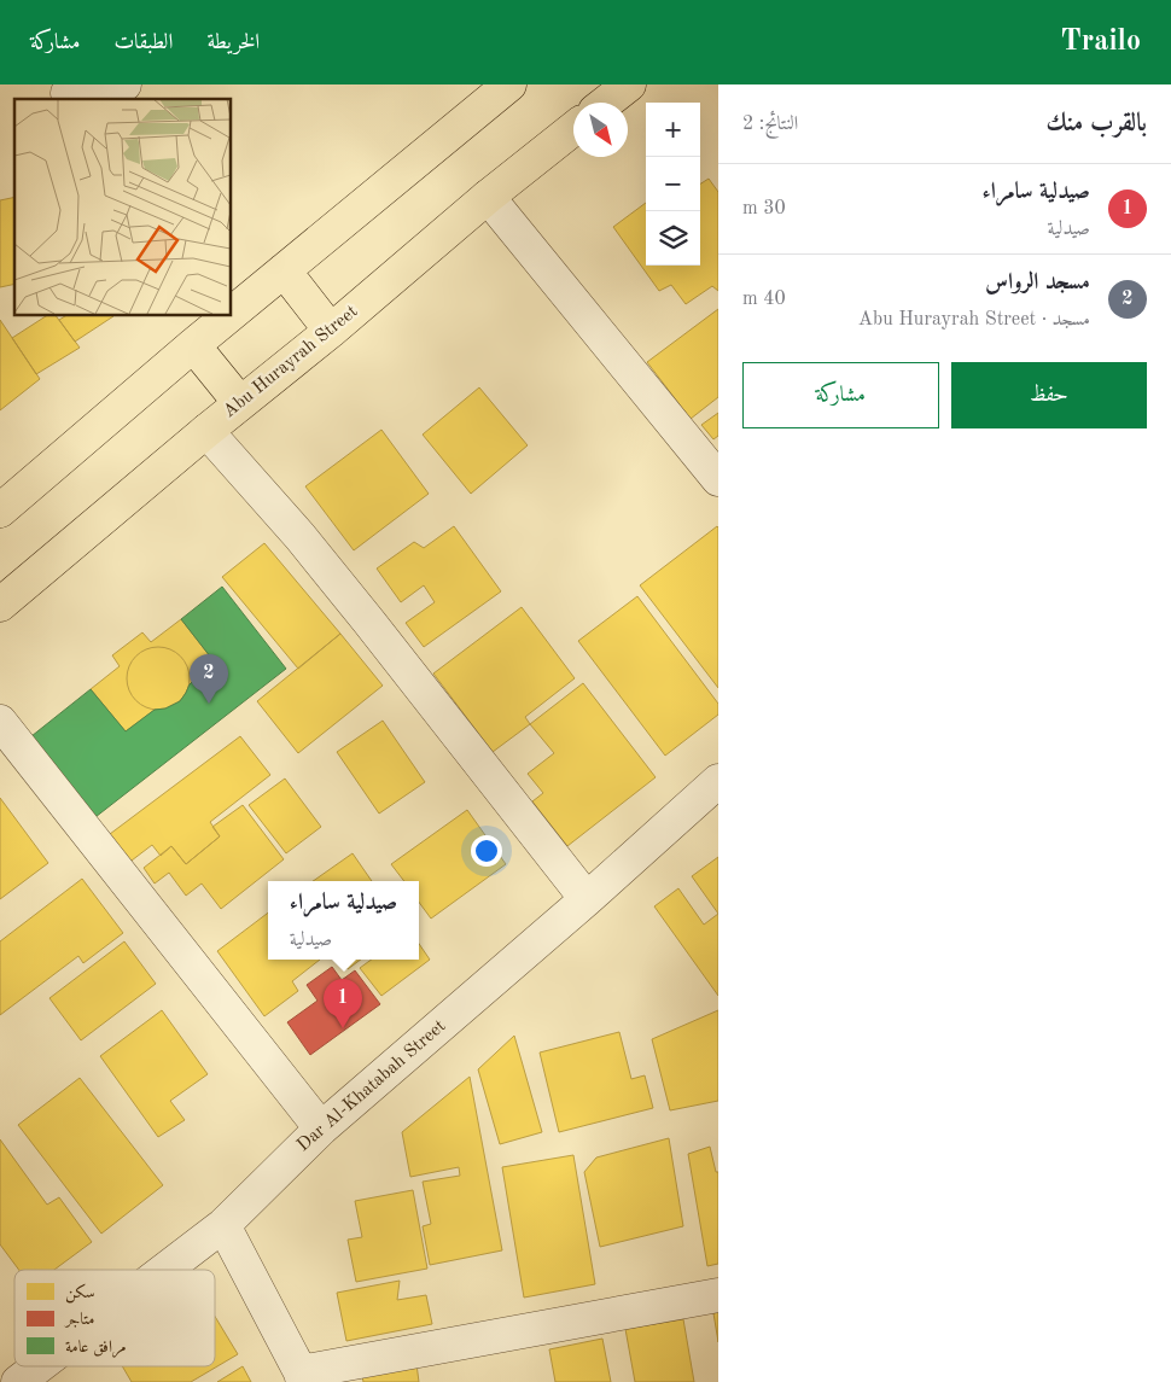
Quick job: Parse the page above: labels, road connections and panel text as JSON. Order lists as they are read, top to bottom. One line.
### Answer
{"streets":{"highway":["Abu Hurayrah Street"],"street":["Dar Al-Khatabah Street"]},"legend":["سكن","متاجر","مرافق عامة"],"north":"bottom right","page":{"header":"Trailo","nav":["الخريطة","الطبقات","مشاركة"],"heading":["بالقرب منك","النتائج: 2"],"map_buttons":["+","−"],"list":[{"mark":"1","name":"صيدلية سامراء","note":"صيدلية","value":"30 m"},{"mark":"2","name":"مسجد الرواس","note":"مسجد · Abu Hurayrah Street","value":"40 m"}],"buttons":["حفظ","مشاركة"],"pins":["2","1"],"popup":["صيدلية سامراء","صيدلية"]}}
